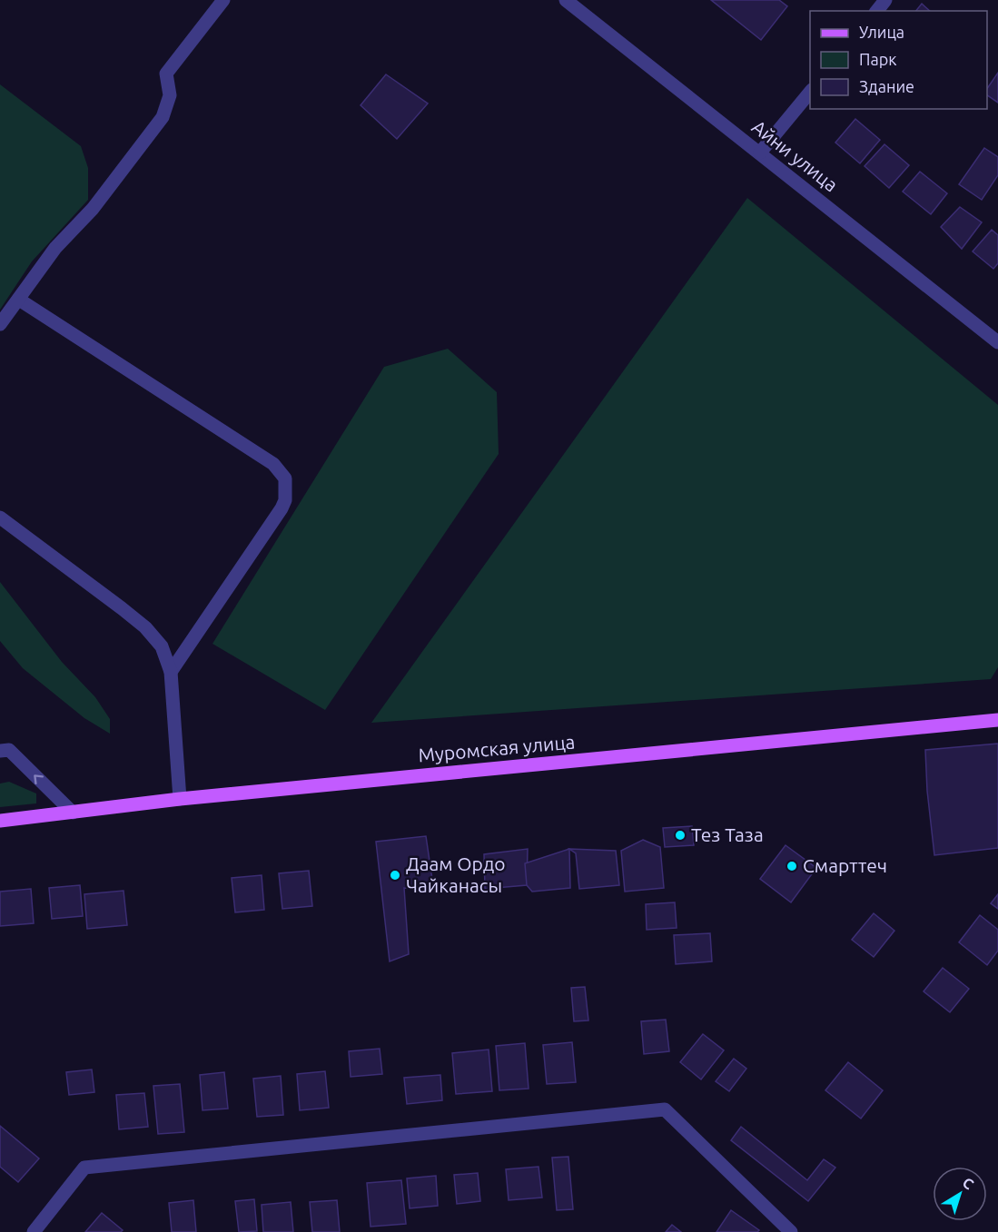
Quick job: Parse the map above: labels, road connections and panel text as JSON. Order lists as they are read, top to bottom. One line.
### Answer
{"streets":{"main road":["Муромская улица"],"street":["Айни улица"]},"places":["Тез Таза","Смарттеч","Даам Ордо Чайканасы"],"legend":["Улица","Парк","Здание"],"north":"top right"}
